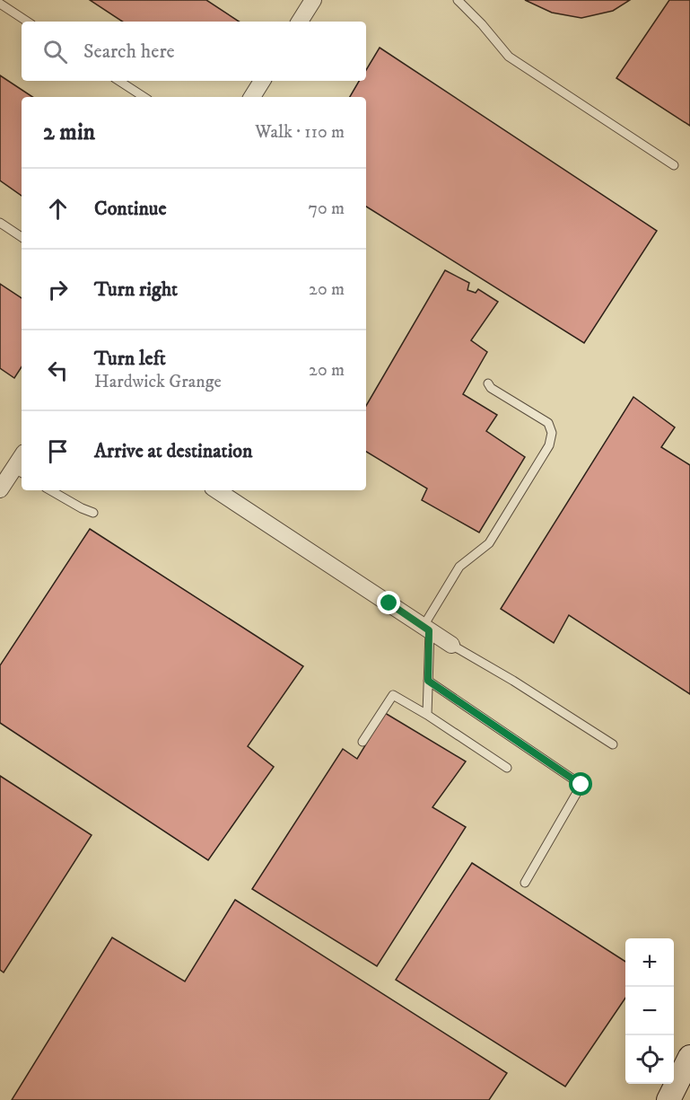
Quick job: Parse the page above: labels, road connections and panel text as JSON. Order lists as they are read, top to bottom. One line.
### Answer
{"page":{"search":"Search here","heading":["2 min","Walk · 110 m"],"list":[["Continue","70 m"],["Turn right","20 m"],["Turn left","Hardwick Grange","20 m"],"Arrive at destination"],"map_buttons":["+","−"]}}
